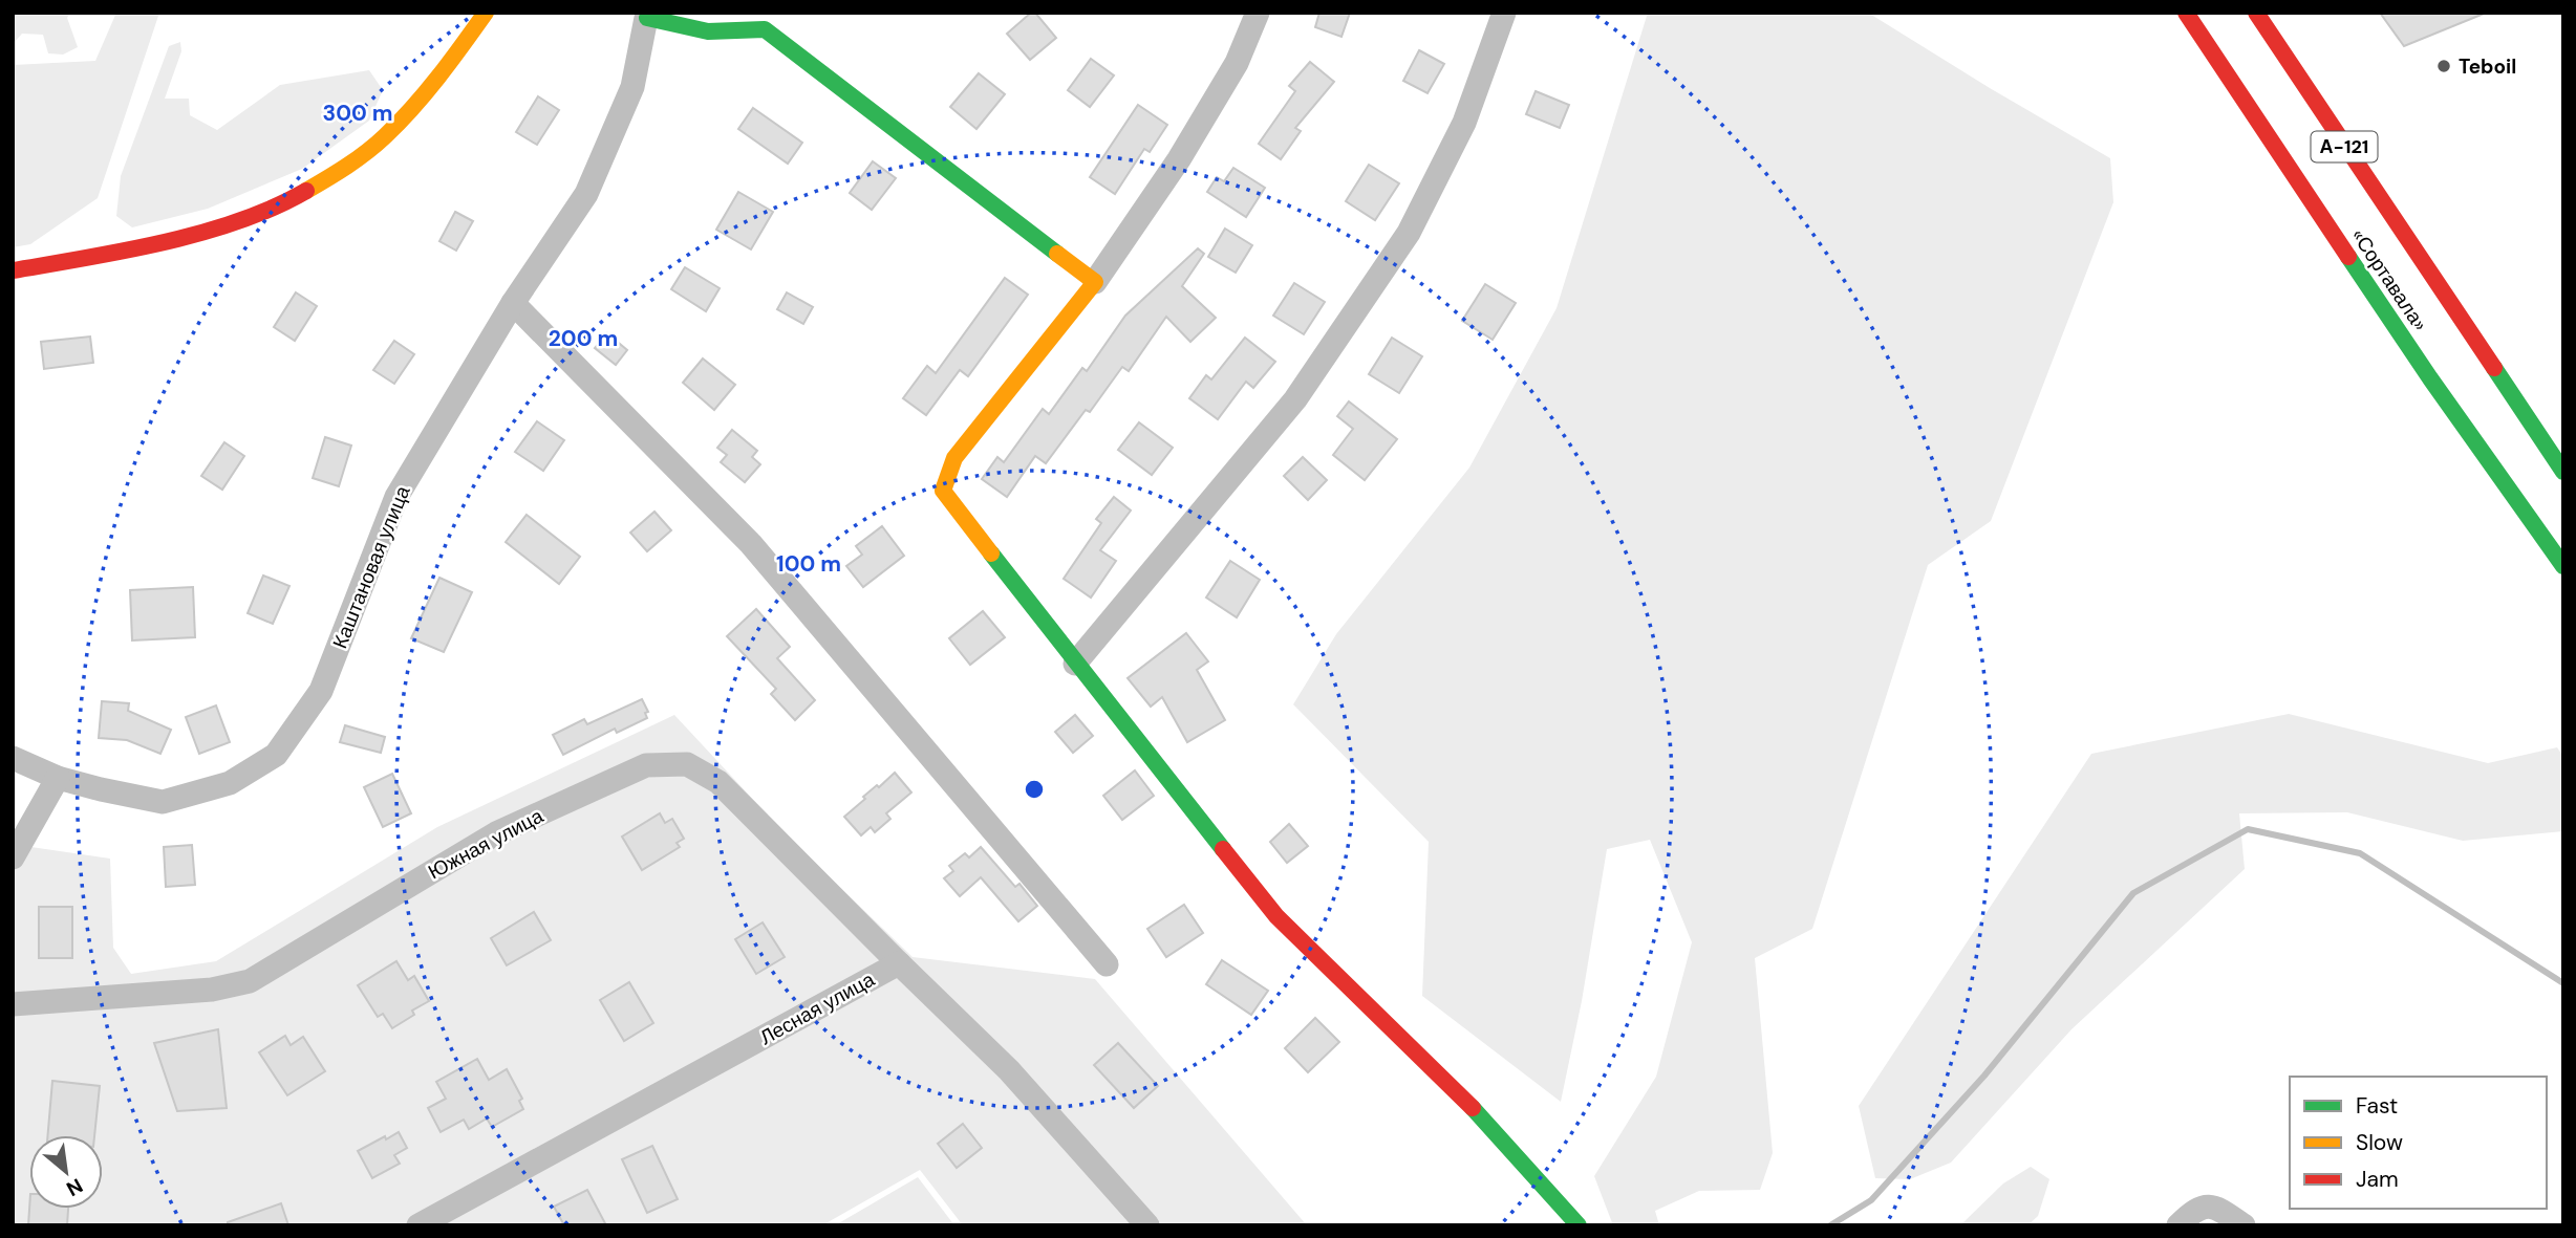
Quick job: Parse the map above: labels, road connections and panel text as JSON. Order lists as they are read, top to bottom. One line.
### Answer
{"streets":{"main road":["А-121","«Сортавала»"],"street":["Каштановая улица","Южная улица","Лесная улица"]},"crossings":[["Южная улица","Лесная улица"]],"places":["Teboil"],"legend":["Fast","Slow","Jam"],"north":"bottom right","rings":["300 m","200 m","100 m"]}
